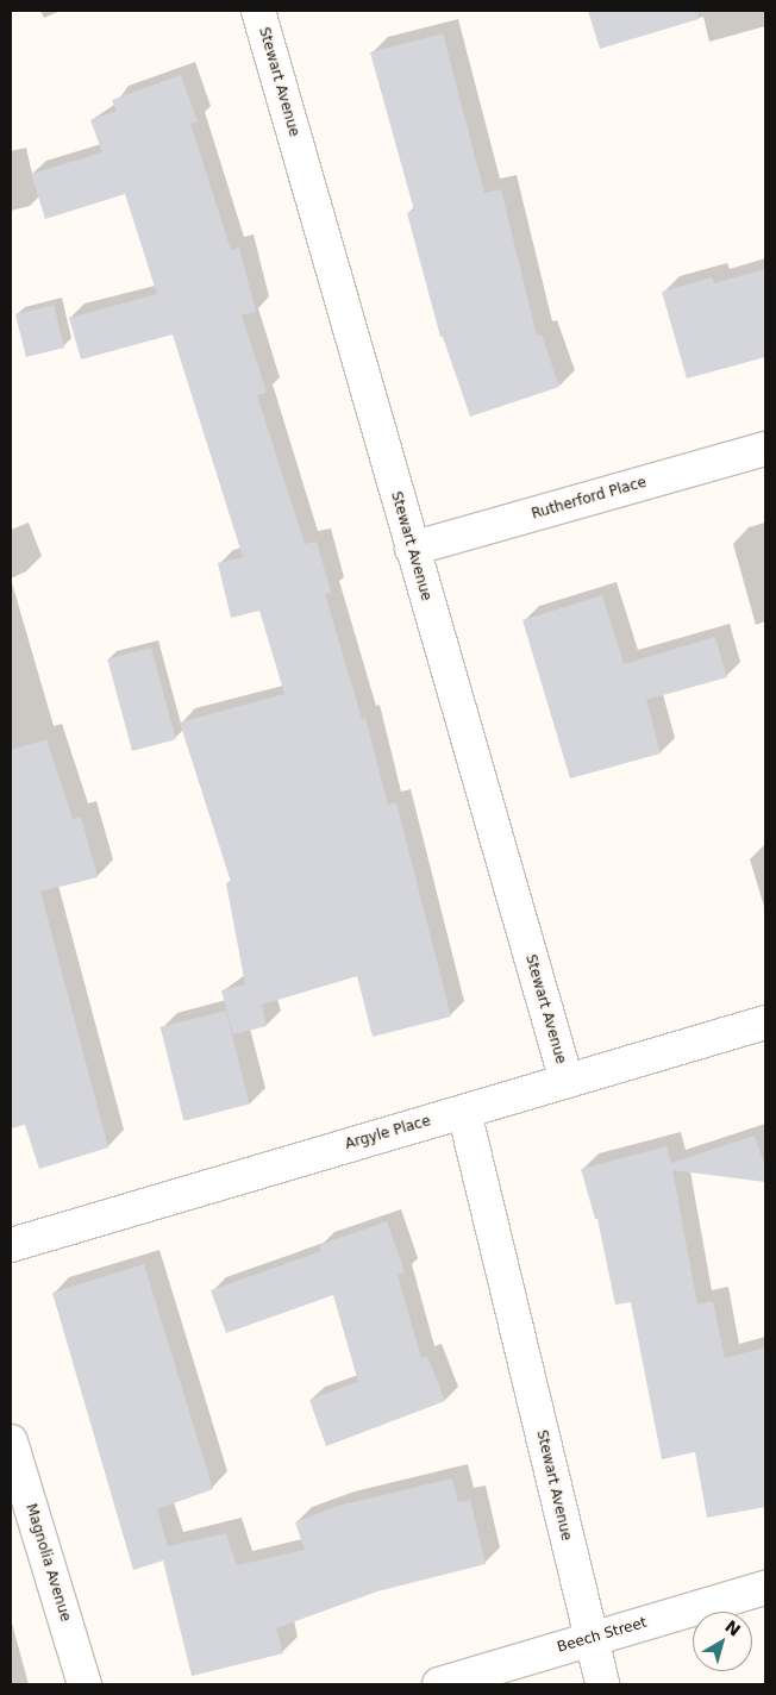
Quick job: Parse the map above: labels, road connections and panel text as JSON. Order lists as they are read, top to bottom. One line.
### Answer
{"streets":{"street":["Stewart Avenue","Rutherford Place","Argyle Place","Magnolia Avenue","Beech Street"]},"crossings":[["Stewart Avenue","Rutherford Place"],["Stewart Avenue","Argyle Place"],["Stewart Avenue","Beech Street"]],"north":"top right"}
